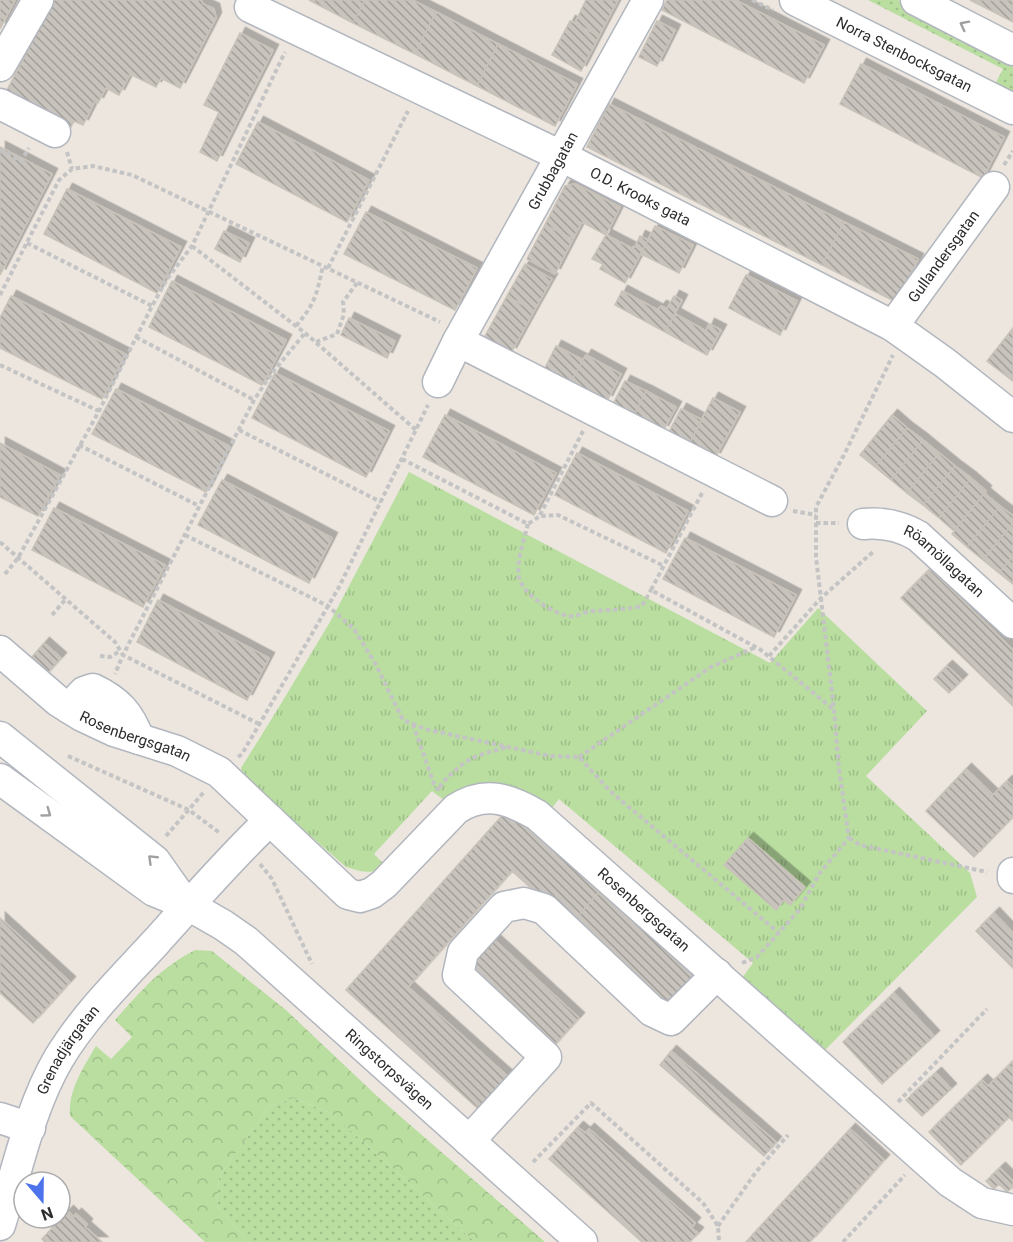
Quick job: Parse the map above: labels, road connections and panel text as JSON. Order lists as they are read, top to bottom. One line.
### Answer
{"streets":{"street":["Norra Stenbocksgatan","Grubbagatan","O.D. Krooks gata","Gullandersgatan","Röamöllagatan","Rosenbergsgatan","Grenadjärgatan","Ringstorpsvägen"]},"crossings":[["Grubbagatan","O.D. Krooks gata"],["O.D. Krooks gata","Gullandersgatan"],["Grenadjärgatan","Ringstorpsvägen"]],"north":"bottom"}
